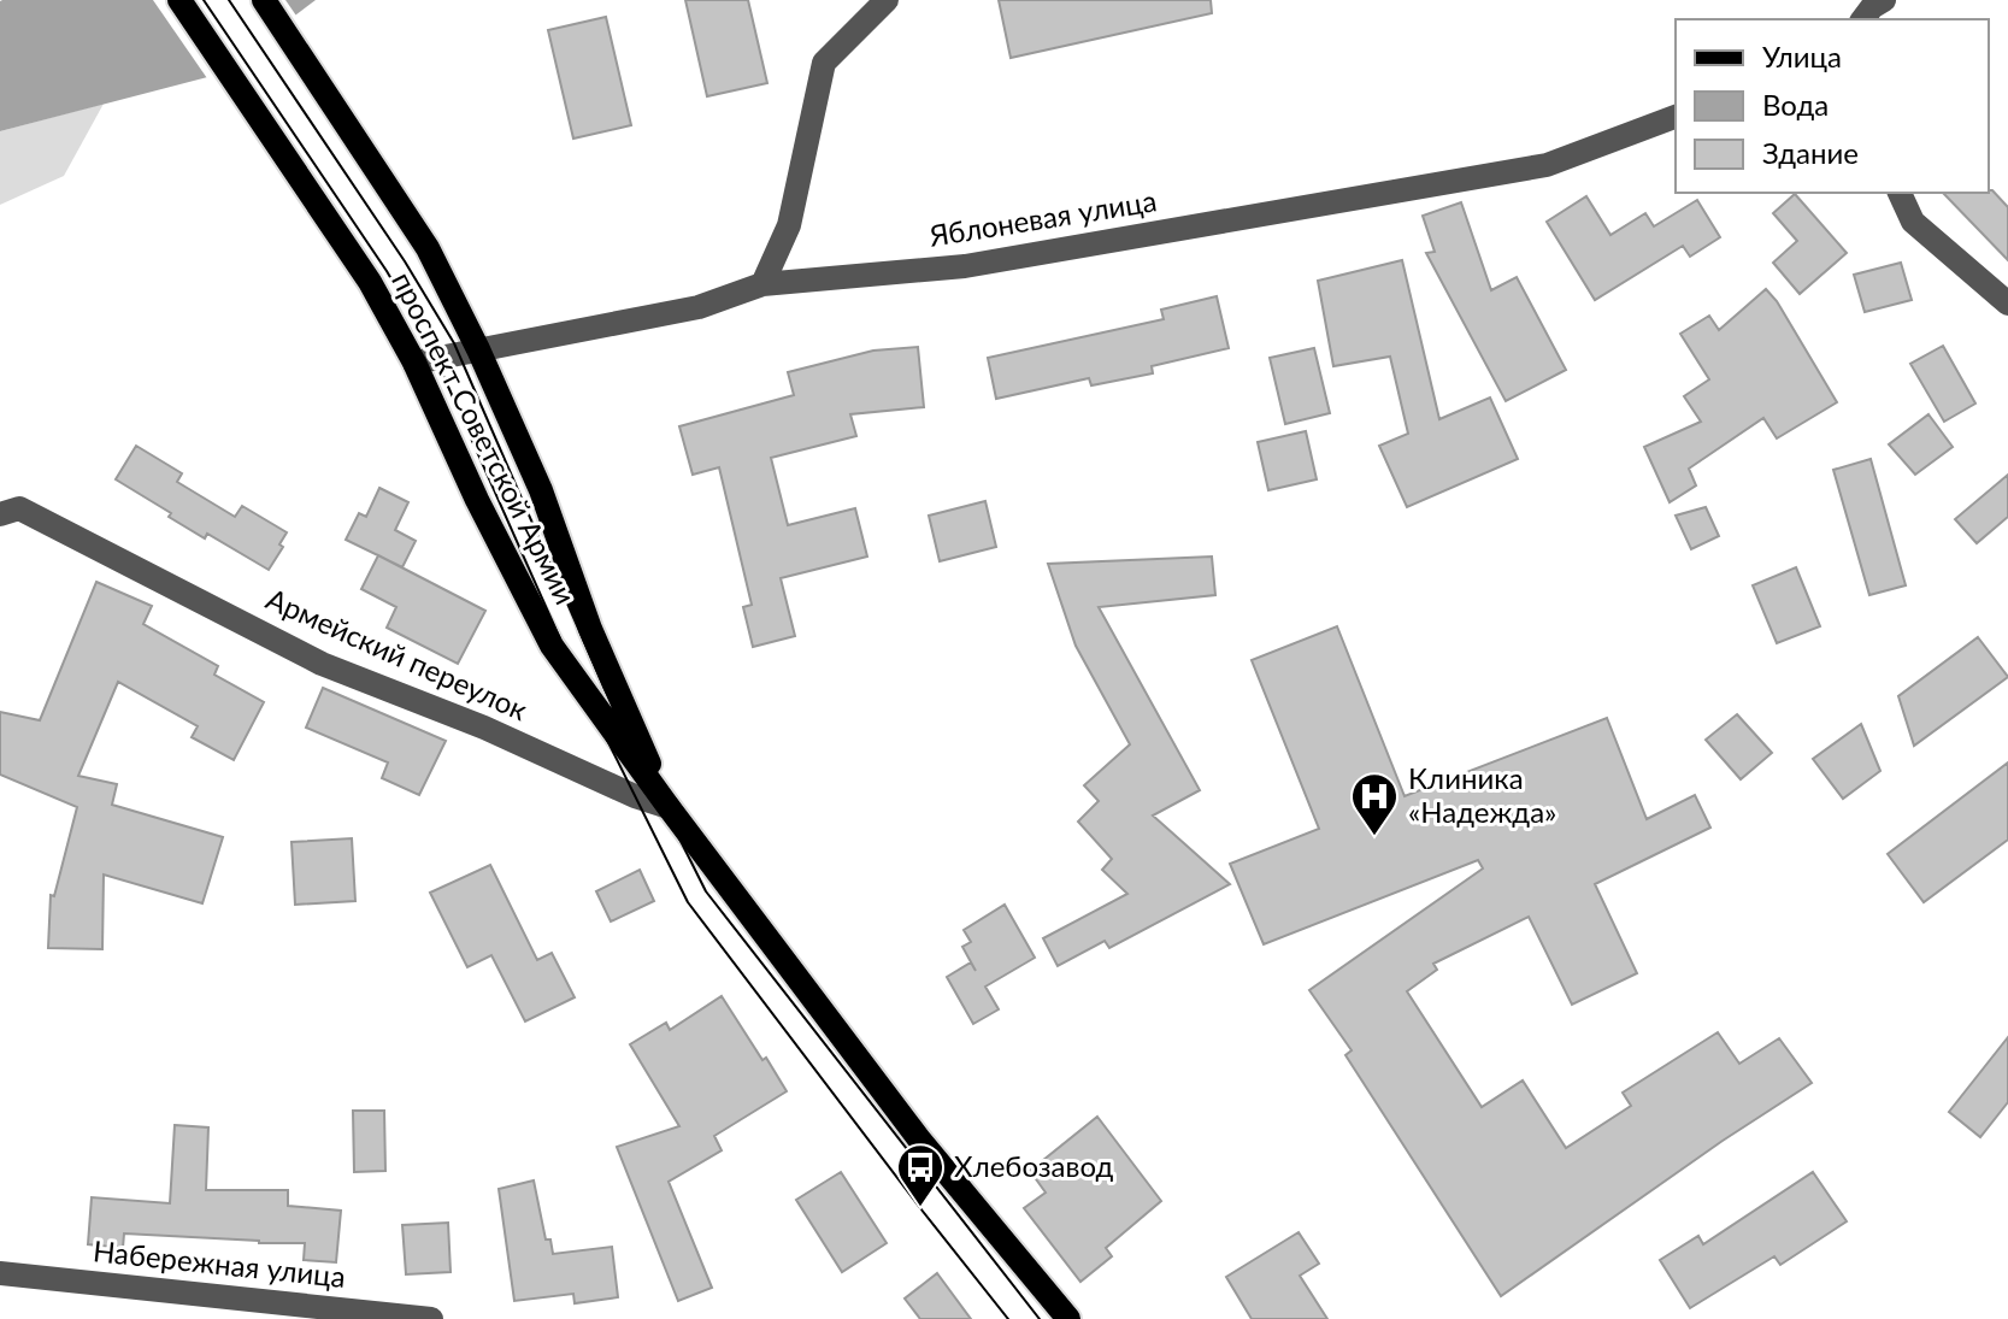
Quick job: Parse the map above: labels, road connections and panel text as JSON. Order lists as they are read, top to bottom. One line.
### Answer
{"streets":{"main road":["проспект Советской Армии"],"street":["Яблоневая улица","Армейский переулок","Набережная улица"]},"crossings":[["Яблоневая улица","проспект Советской Армии"],["проспект Советской Армии","Армейский переулок"]],"places":{"hospital":["Клиника «Надежда»"],"bus stop":["Хлебозавод"]},"legend":["Улица","Вода","Здание"]}
